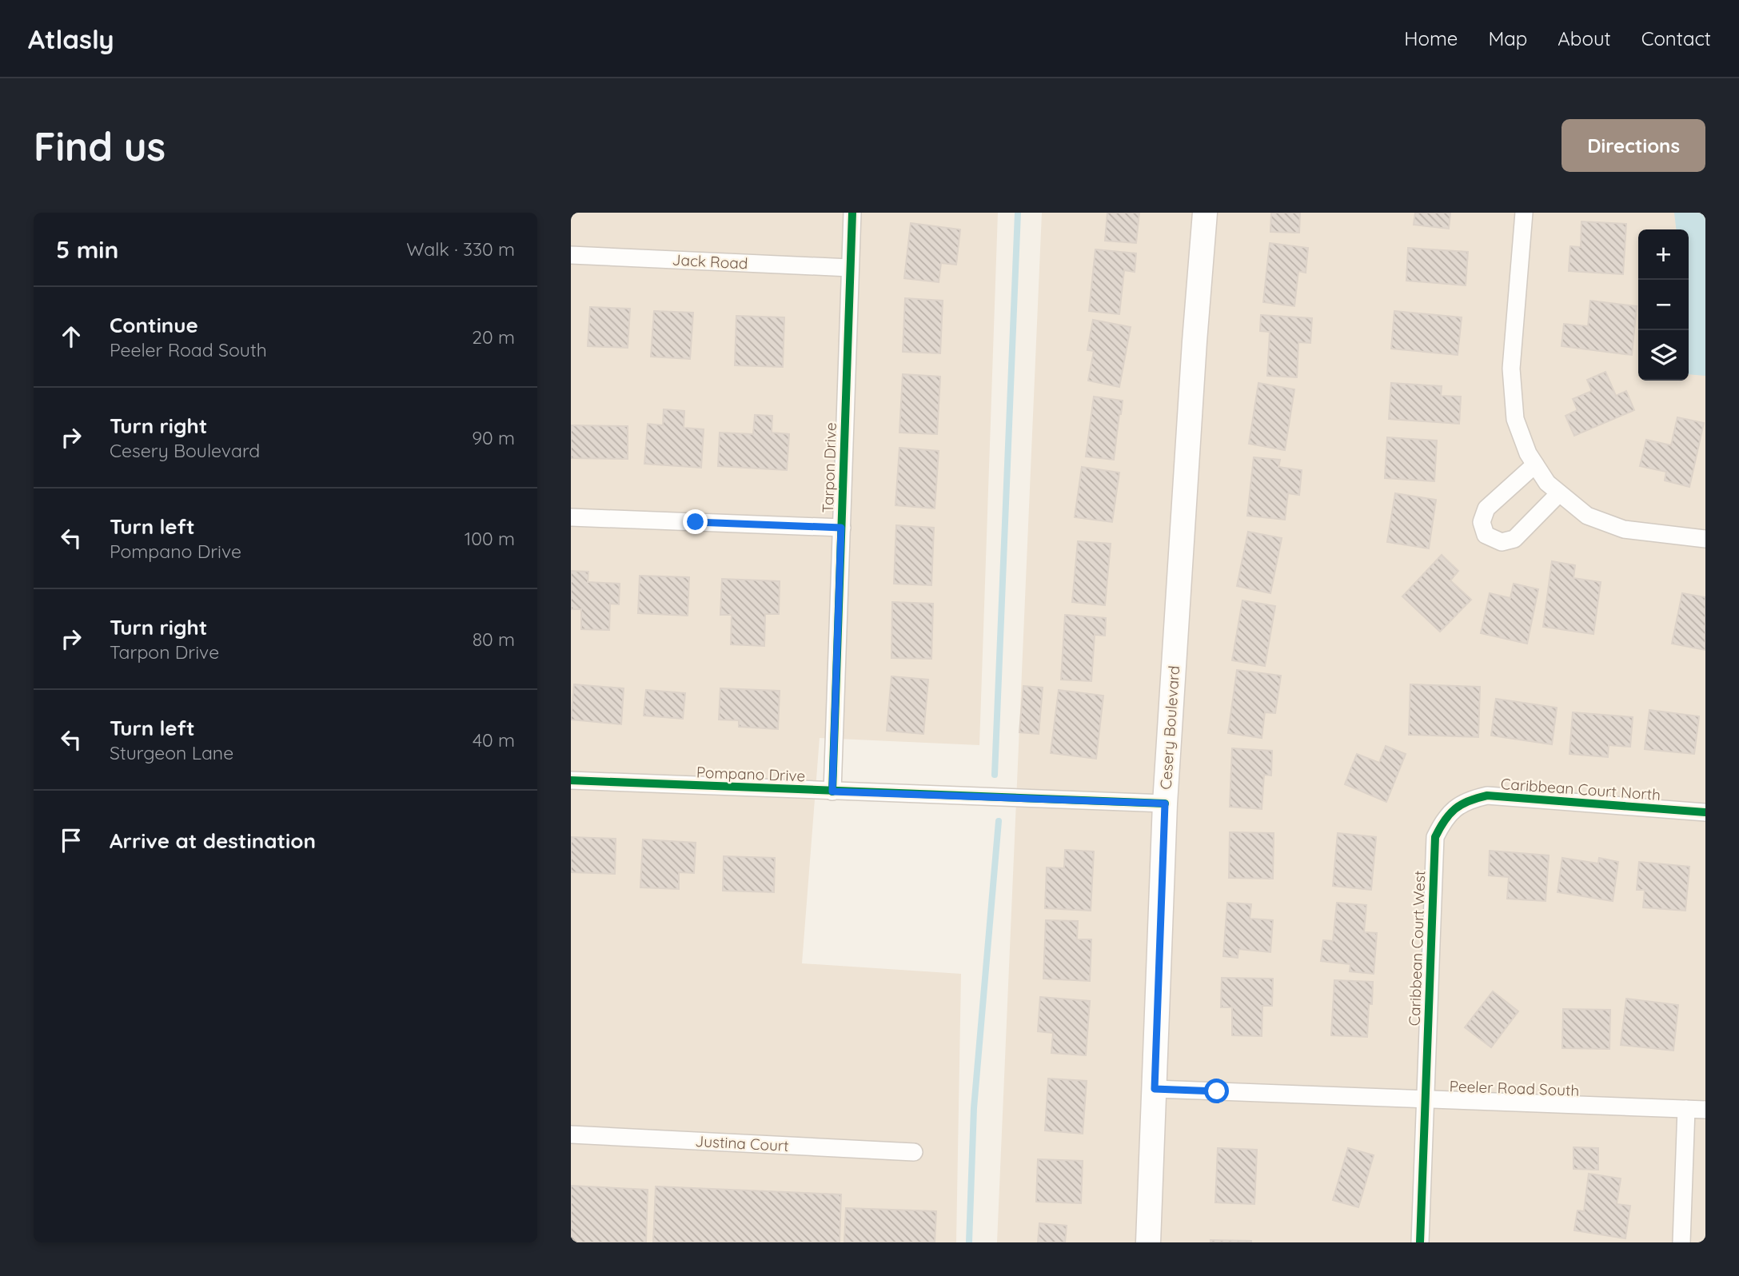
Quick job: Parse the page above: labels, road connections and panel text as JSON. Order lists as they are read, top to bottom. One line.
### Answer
{"streets":{"main road":["Cesery Boulevard"],"street":["Jack Road","Tarpon Drive","Pompano Drive","Caribbean Court North","Caribbean Court West","Peeler Road South","Justina Court"]},"crossings":[["Jack Road","Tarpon Drive"],["Tarpon Drive","Pompano Drive"],["Cesery Boulevard","Pompano Drive"],["Cesery Boulevard","Peeler Road South"],["Caribbean Court North","Caribbean Court West"],["Caribbean Court West","Peeler Road South"]],"page":{"header":"Atlasly","nav":["Home","Map","About","Contact"],"buttons":"Directions","title":"Find us","heading":["5 min","Walk · 330 m"],"map_buttons":["+","−"],"list":[["Continue","Peeler Road South","20 m"],["Turn right","Cesery Boulevard","90 m"],["Turn left","Pompano Drive","100 m"],["Turn right","Tarpon Drive","80 m"],["Turn left","Sturgeon Lane","40 m"],"Arrive at destination"]}}
